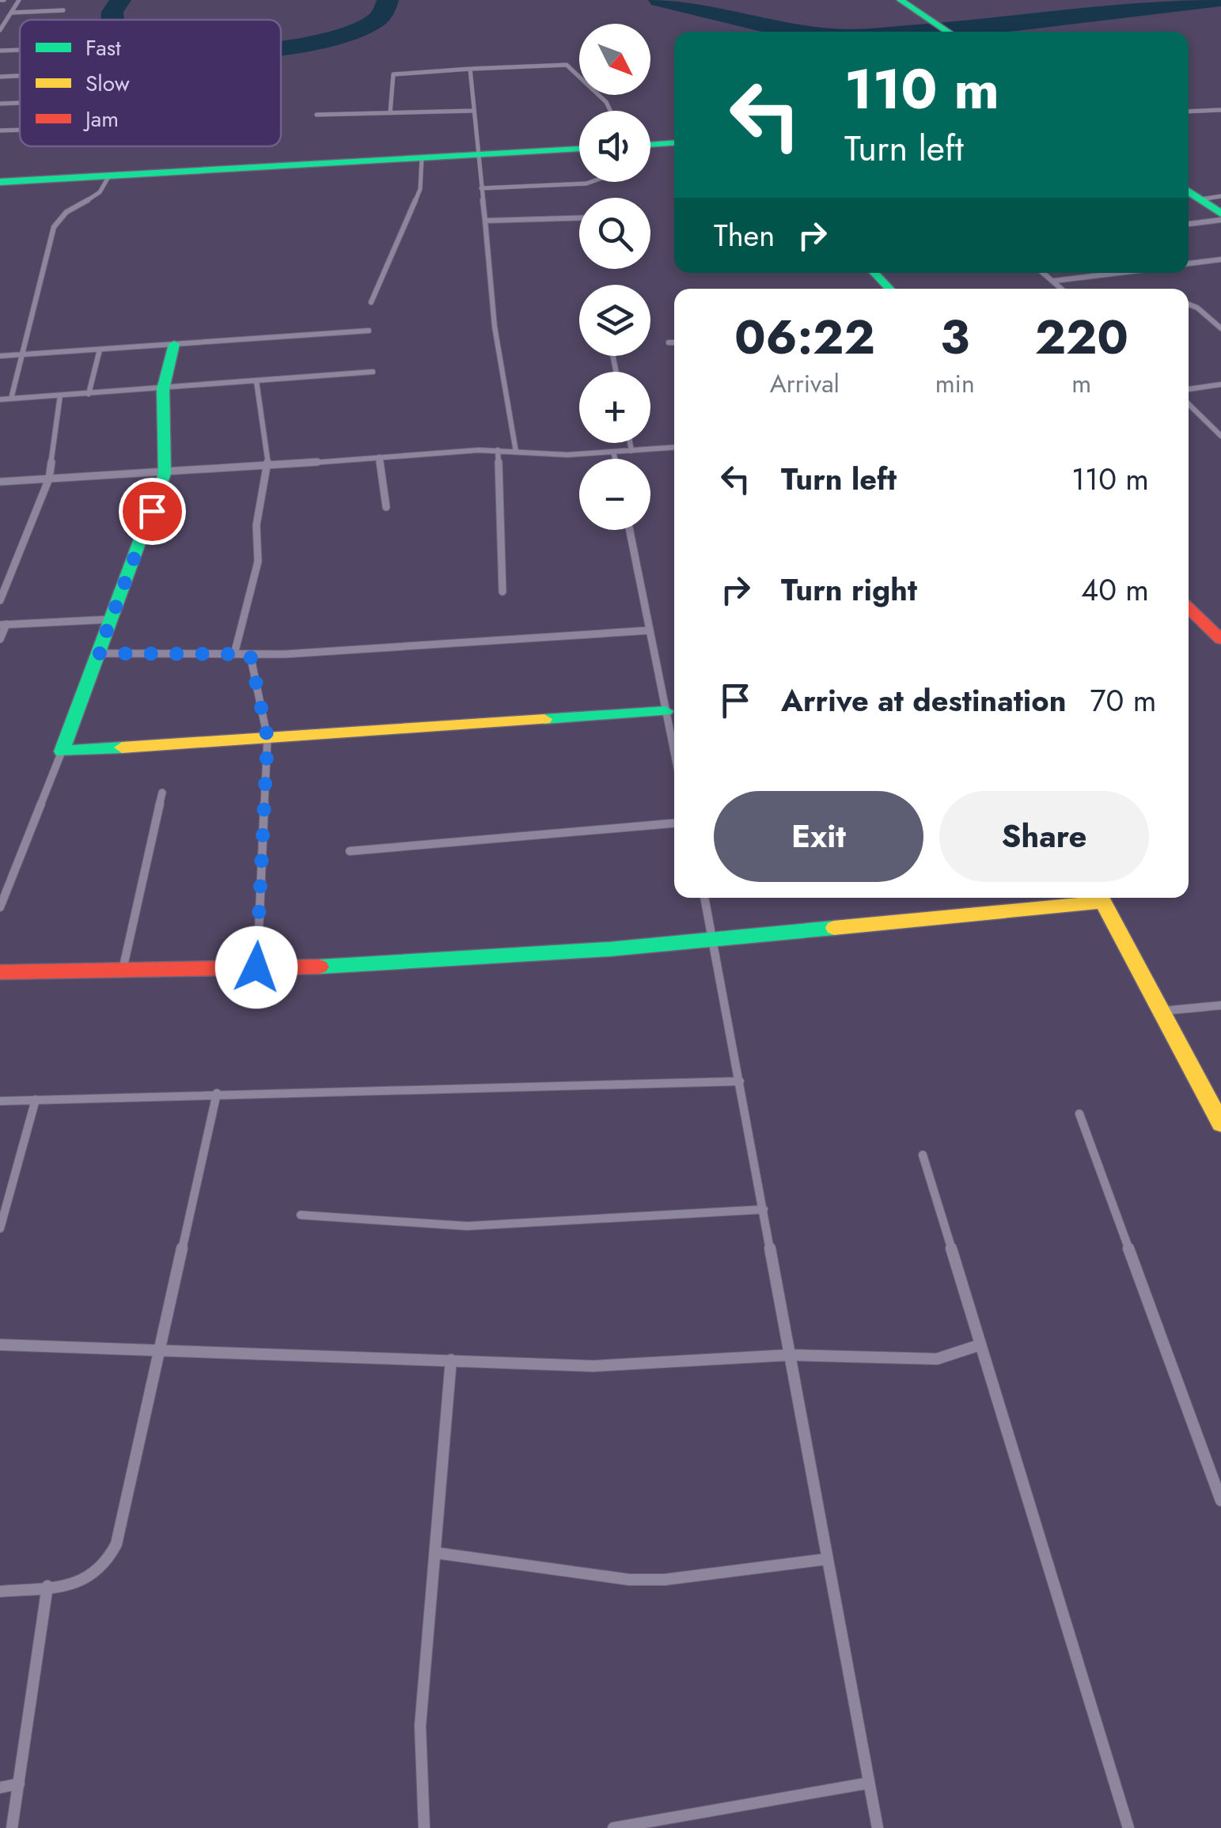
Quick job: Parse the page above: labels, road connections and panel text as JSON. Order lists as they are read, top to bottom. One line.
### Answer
{"legend":["Fast","Slow","Jam"],"north":"bottom right","page":{"map_buttons":["+","−"],"turn":["110 m","Turn left"],"then":"Then","eta":["06:22","Arrival","3","min","220","m"],"list":[{"name":"Turn left","value":"110 m"},{"name":"Turn right","value":"40 m"},{"name":"Arrive at destination","value":"70 m"}],"buttons":["Exit","Share"]}}
